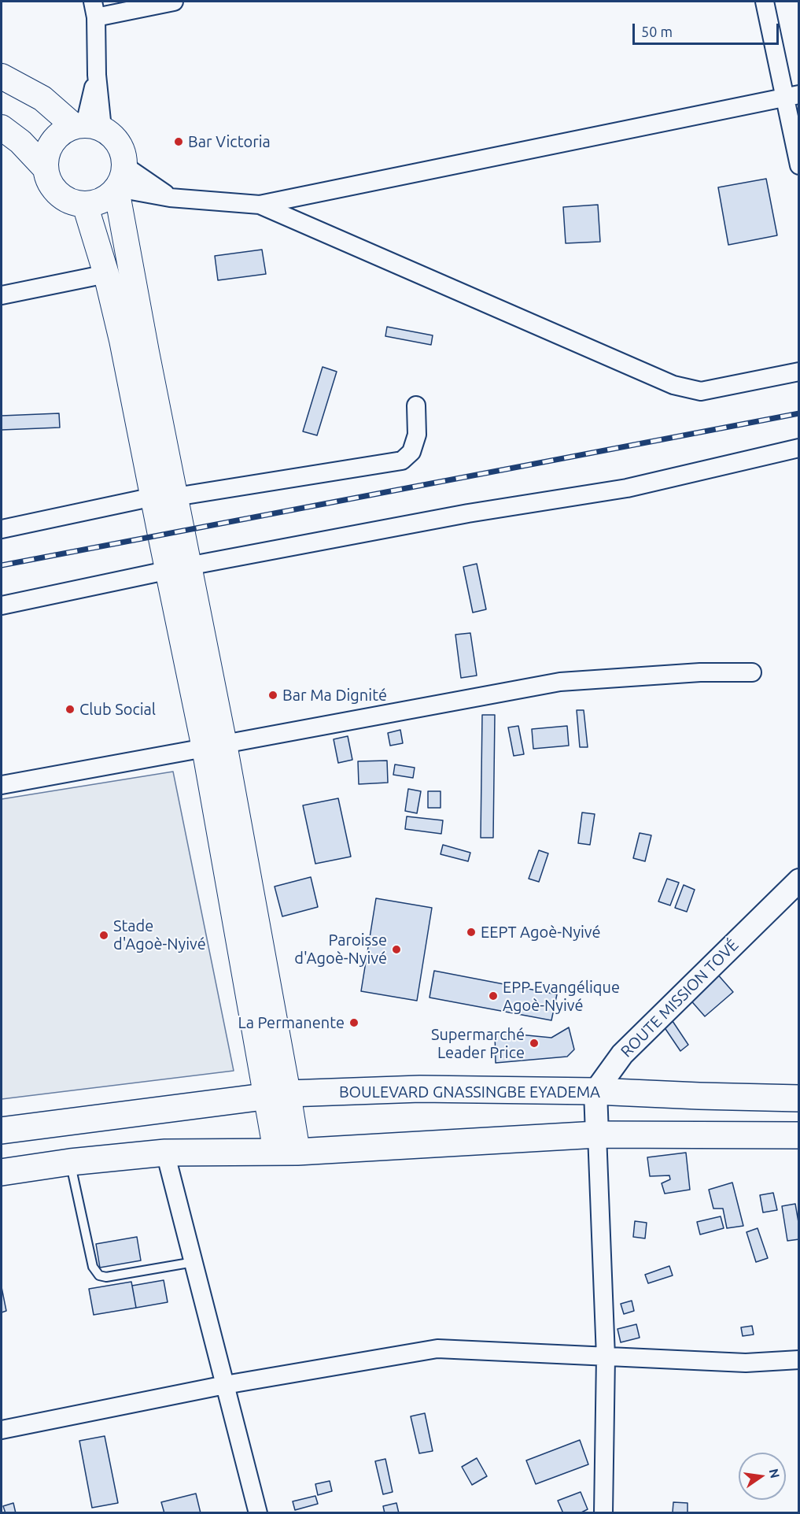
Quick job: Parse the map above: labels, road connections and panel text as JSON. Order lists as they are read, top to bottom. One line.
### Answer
{"streets":{"highway":["BOULEVARD GNASSINGBE EYADEMA"],"street":["ROUTE MISSION TOVÉ"]},"crossings":[["ROUTE MISSION TOVÉ","BOULEVARD GNASSINGBE EYADEMA"]],"places":["Bar Victoria","Bar Ma Dignité","Club Social","EEPT Agoè-Nyivé","Stade d'Agoè-Nyivé","Paroisse d'Agoè-Nyivé","EPP Evangélique Agoè-Nyivé","La Permanente","Supermarché Leader Price"],"scale_bar":"50 m","north":"right"}
